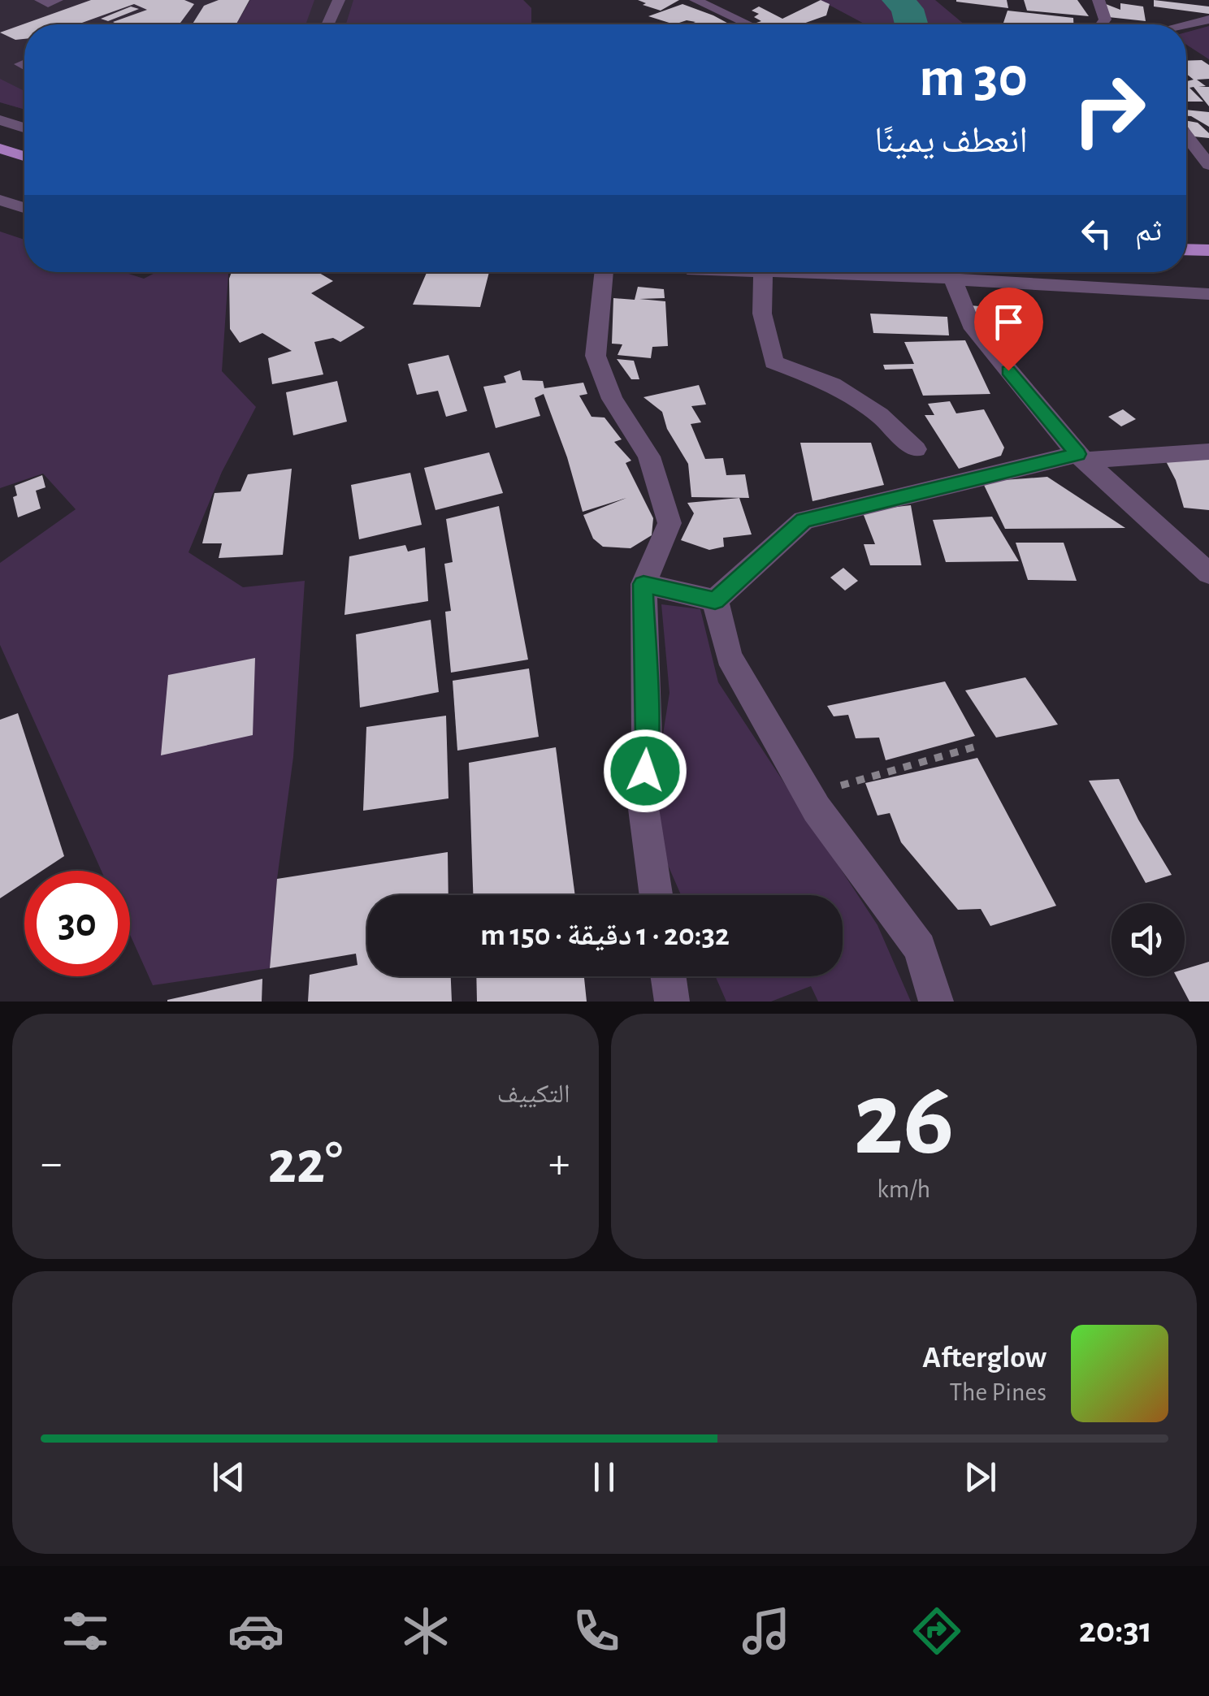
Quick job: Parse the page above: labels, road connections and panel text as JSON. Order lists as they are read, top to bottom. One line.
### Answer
{"page":{"turn":["30 m","انعطف يمينًا"],"then":"ثم","limit":"30","trip":"20:32 · 1 دقيقة · 150 m","tile":[["26","km/h"],"التكييف"],"heat":["−","22°","+"],"song":["Afterglow","The Pines"],"tabs":"20:31"}}
